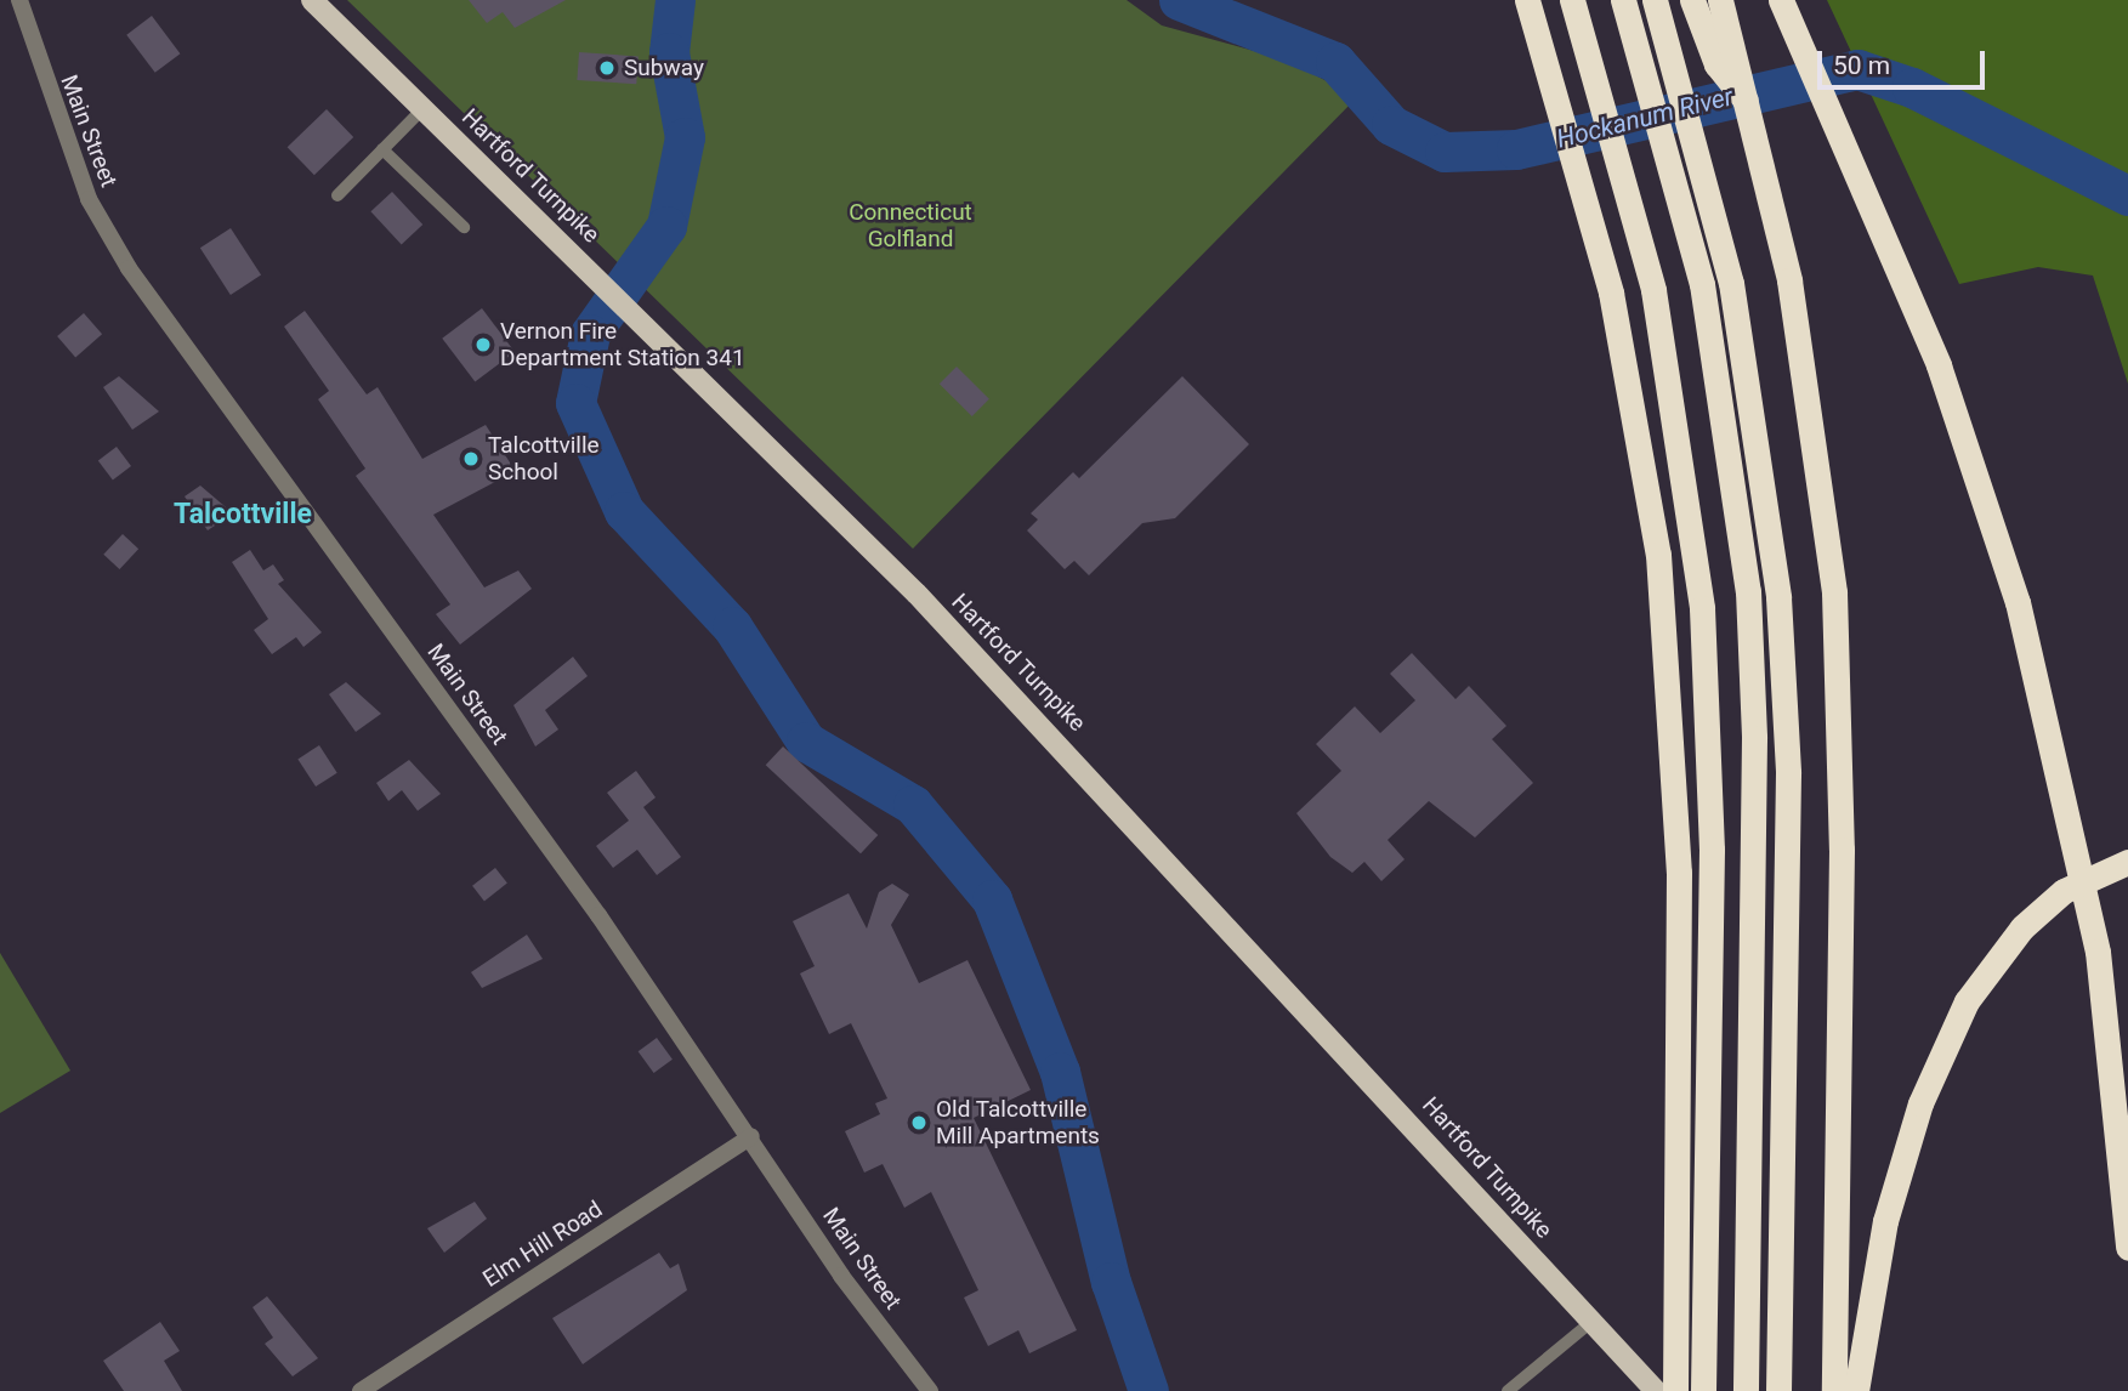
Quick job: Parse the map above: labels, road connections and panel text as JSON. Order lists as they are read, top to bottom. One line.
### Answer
{"streets":{"main road":["Hartford Turnpike"],"street":["Main Street","Elm Hill Road"]},"crossings":[["Main Street","Elm Hill Road"]],"districts":["Talcottville"],"water":["Hockanum River"],"parks":["Connecticut Golfland"],"places":["Subway","Vernon Fire Department Station 341","Talcottville School","Old Talcottville Mill Apartments"],"scale_bar":"50 m"}
